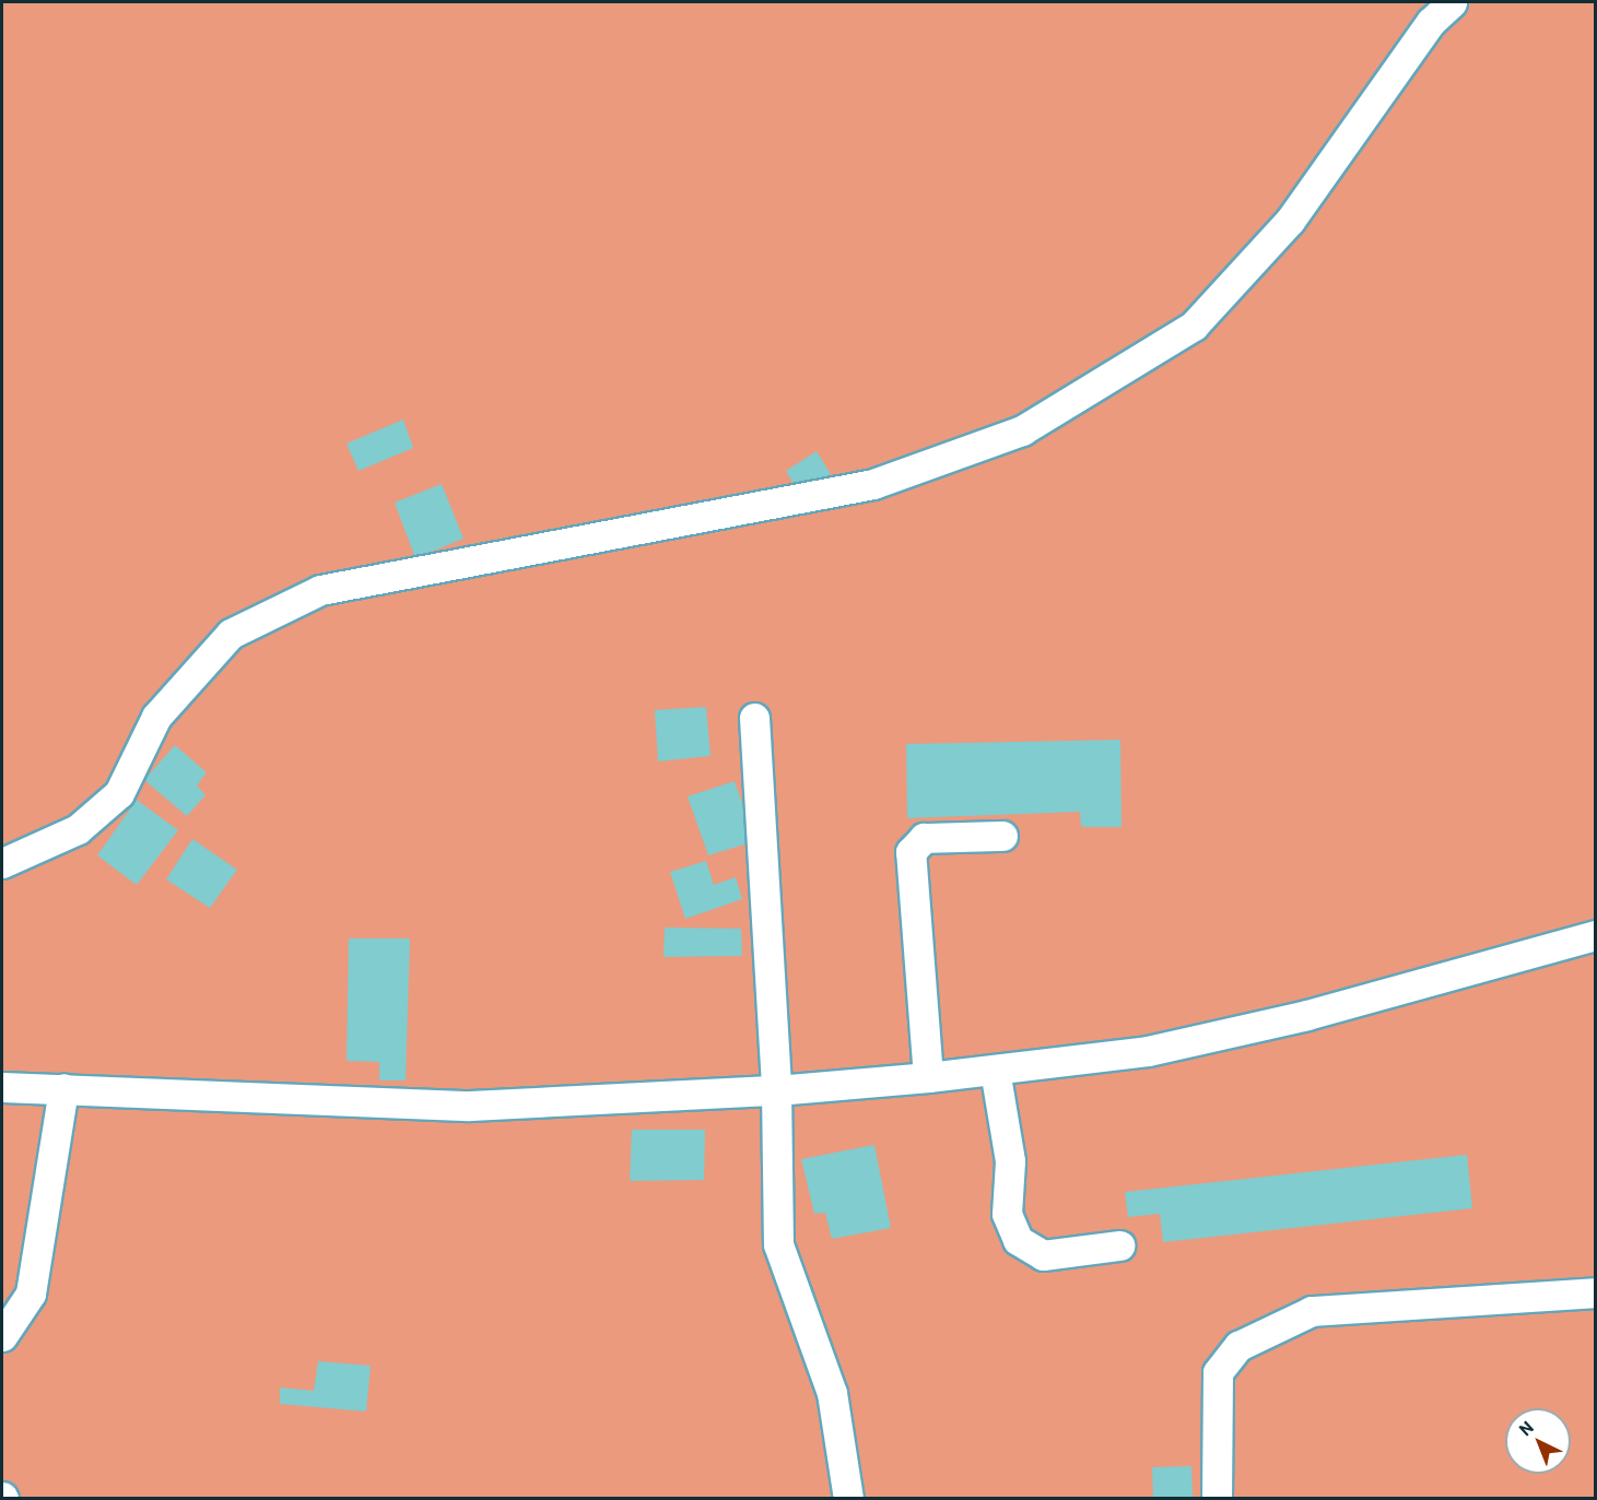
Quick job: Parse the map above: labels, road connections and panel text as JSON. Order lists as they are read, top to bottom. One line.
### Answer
{"north":"top left"}
